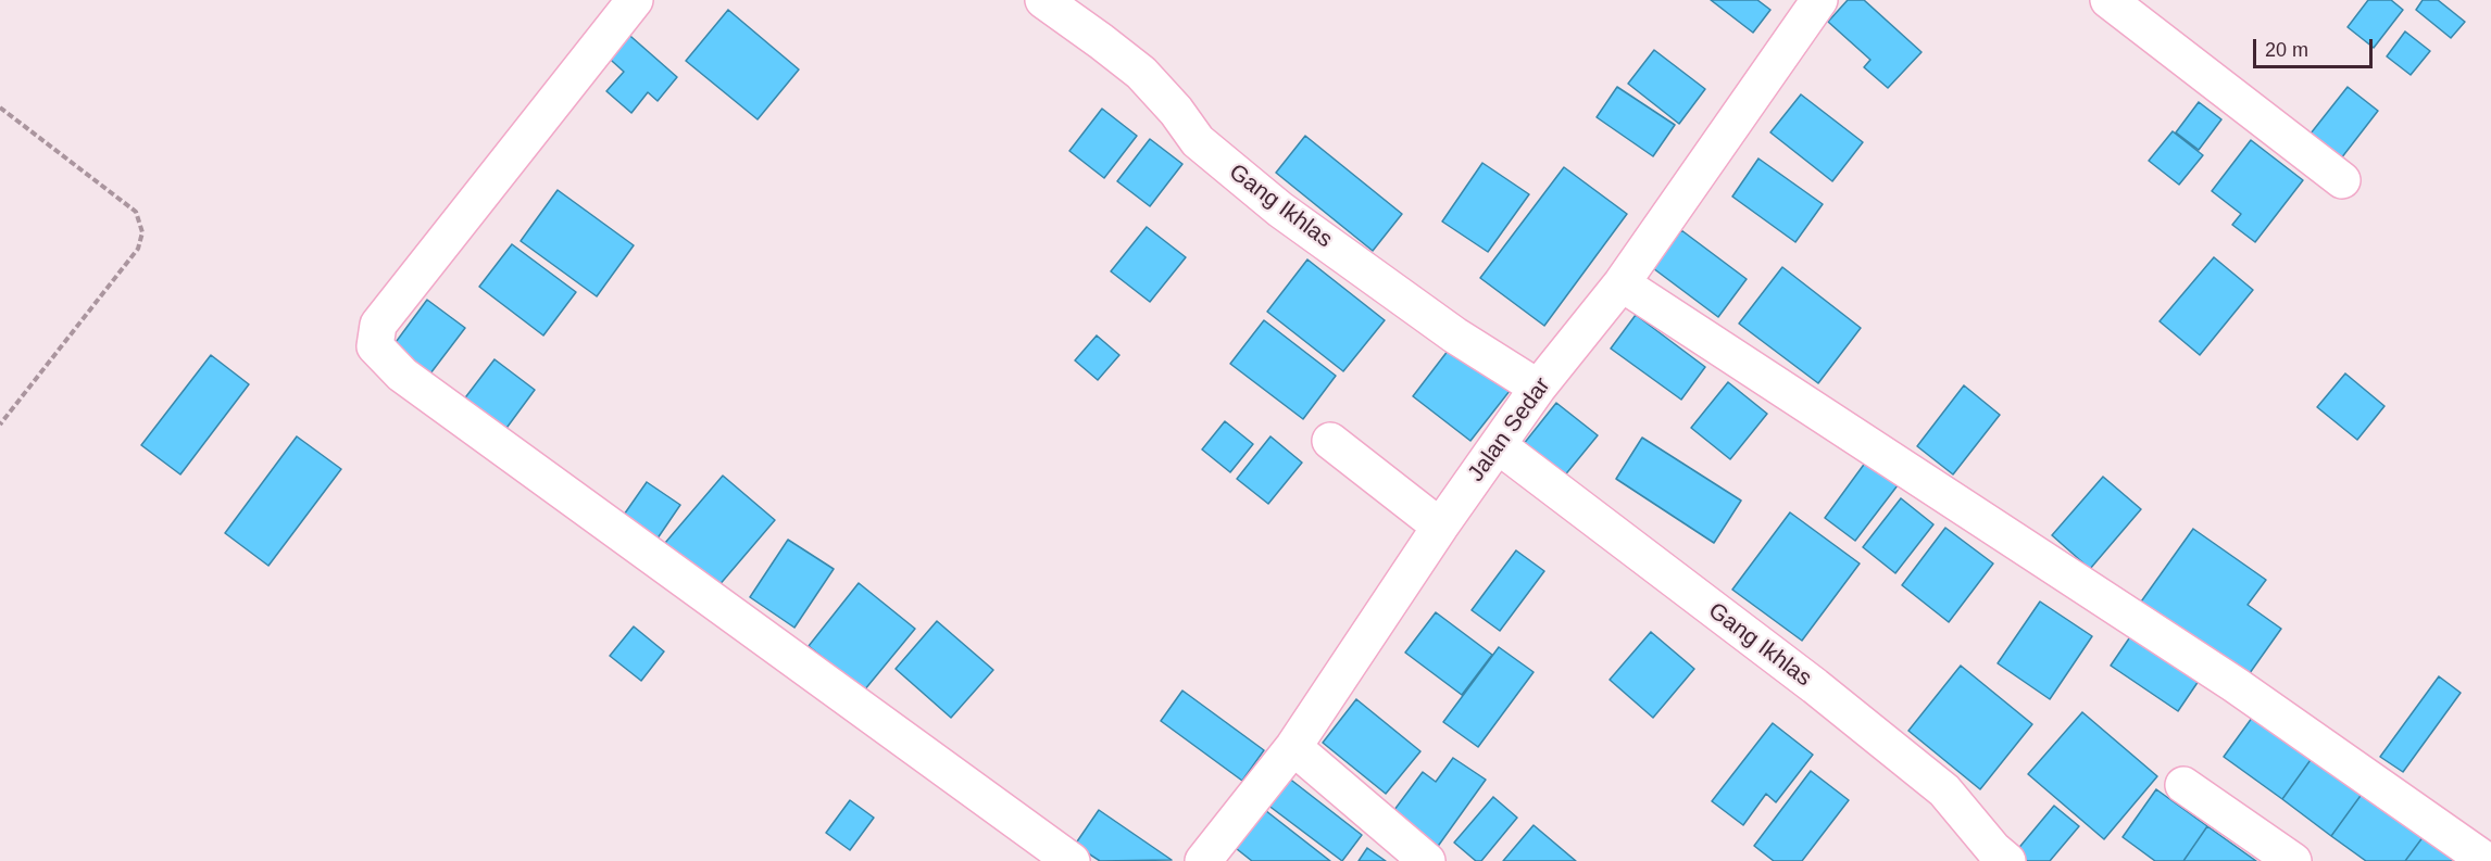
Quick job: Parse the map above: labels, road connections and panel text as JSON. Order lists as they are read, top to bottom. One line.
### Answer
{"streets":{"street":["Gang Ikhlas","Jalan Sedar"]},"crossings":[["Gang Ikhlas","Jalan Sedar"]],"scale_bar":"20 m"}
